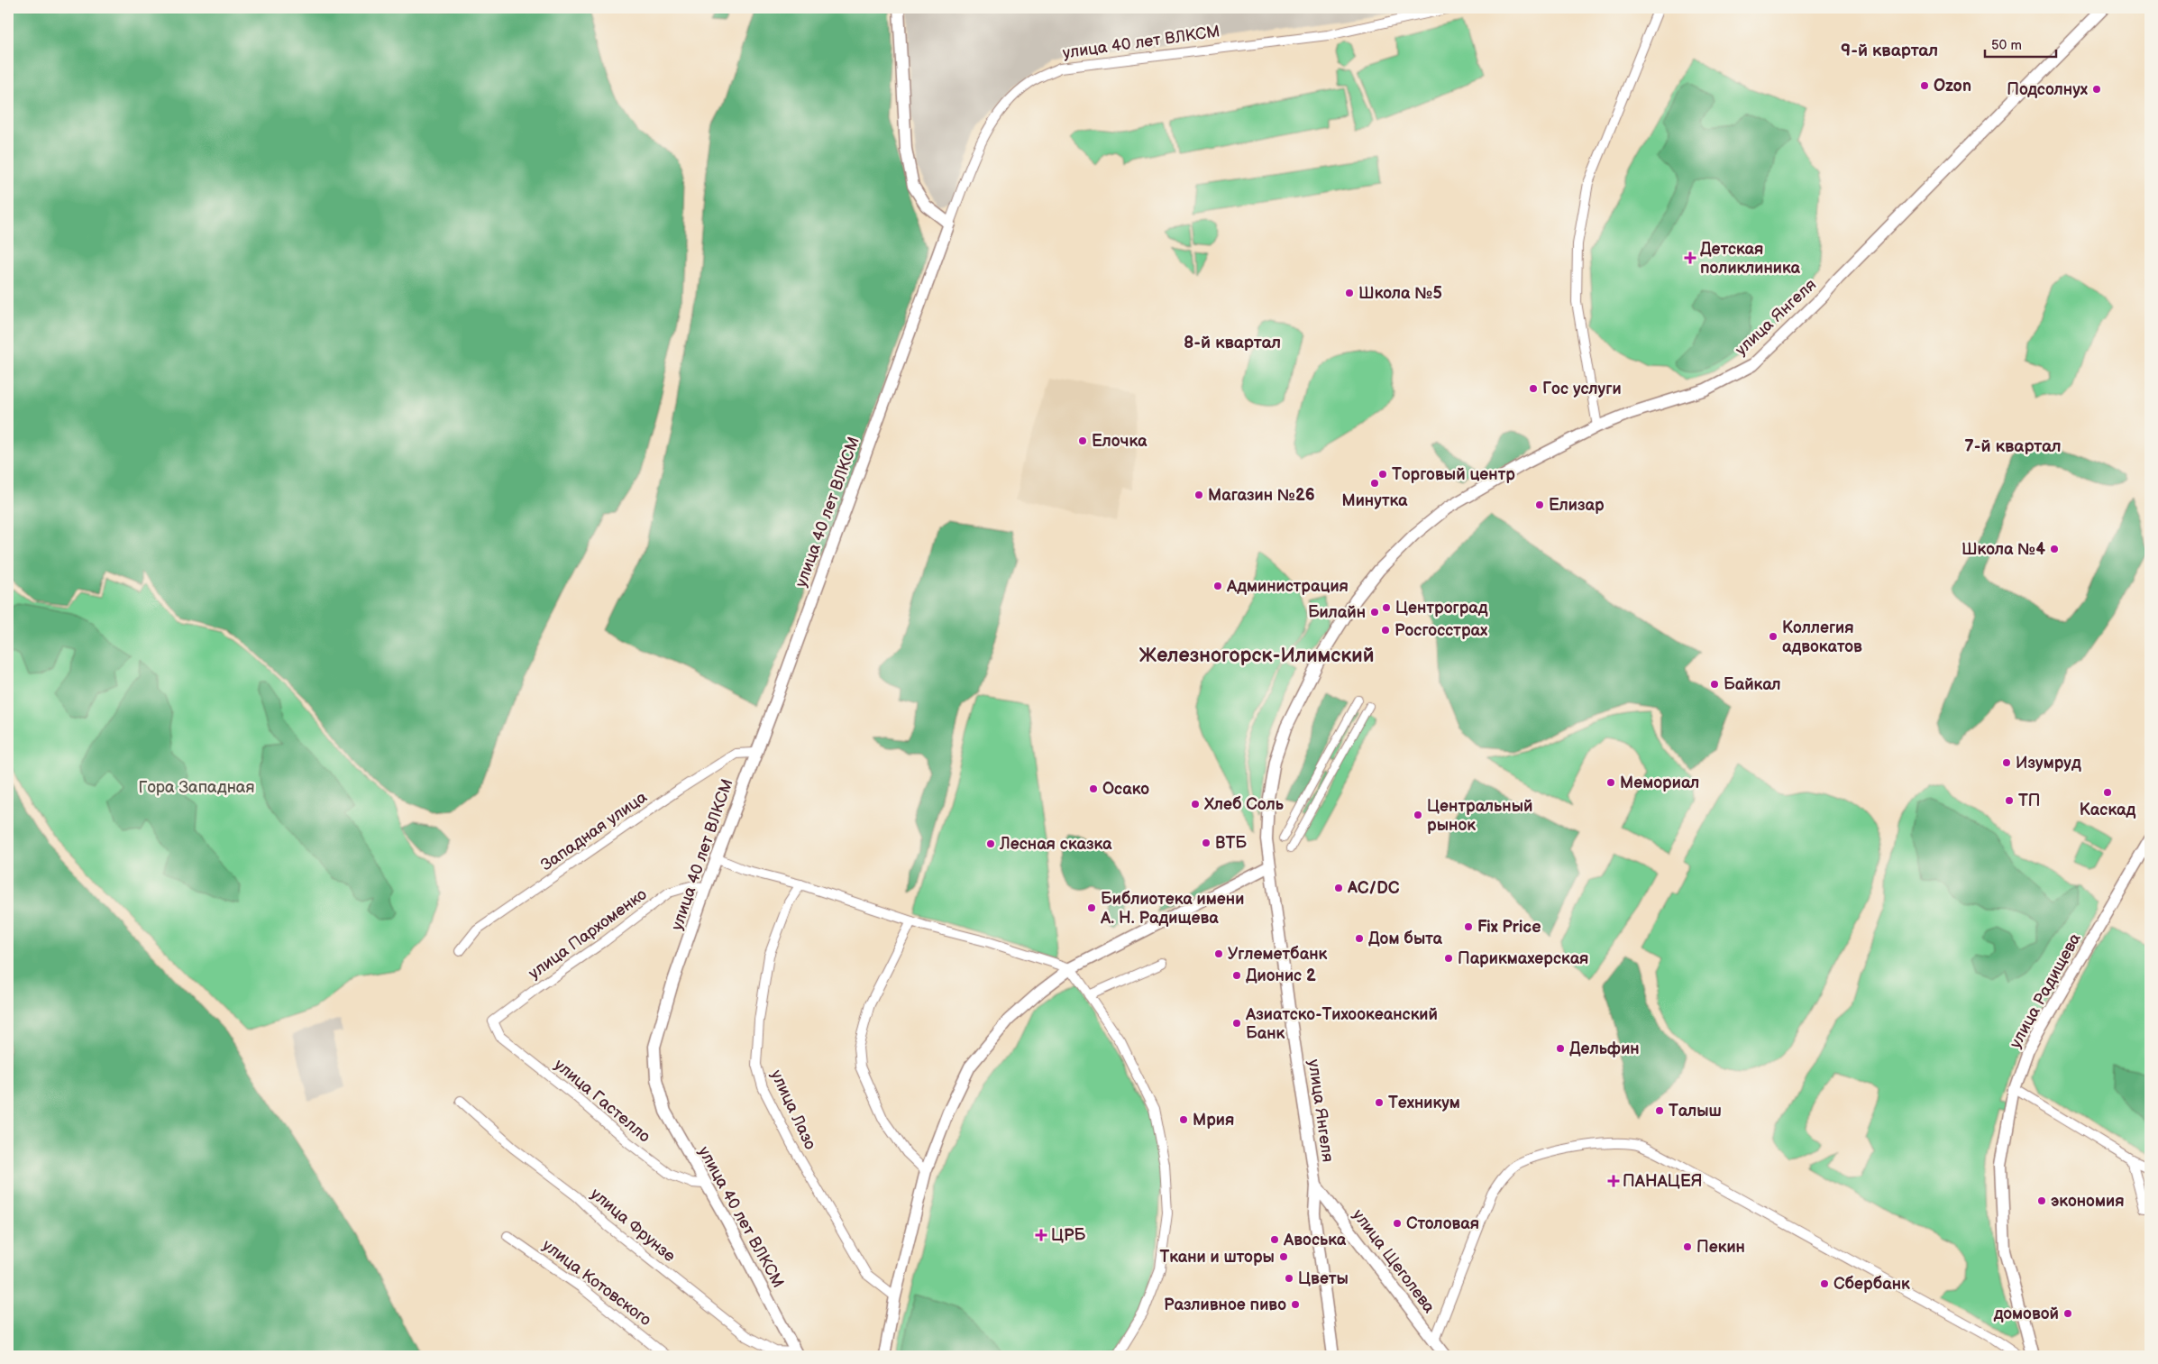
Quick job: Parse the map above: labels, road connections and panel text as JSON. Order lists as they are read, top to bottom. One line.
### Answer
{"streets":{"street":["улица 40 лет ВЛКСМ","улица Янгеля","Западная улица","улица Пархоменко","улица Радищева","улица Гастелло","улица Лазо","улица Фрунзе","улица Щеголева","улица Котовского"]},"crossings":[["улица 40 лет ВЛКСМ","Западная улица"],["улица 40 лет ВЛКСМ","улица Пархоменко"],["улица 40 лет ВЛКСМ","улица Гастелло"],["улица 40 лет ВЛКСМ","улица Фрунзе"],["улица Янгеля","улица Щеголева"],["улица Пархоменко","улица Гастелло"]],"districts":["9-й квартал","8-й квартал","7-й квартал","Железногорск-Илимский"],"parks":["Гора Западная"],"places":{"other":["Ozon","Подсолнух","Школа №5","Гос услуги","Елочка","Торговый центр","Минутка","Магазин №26","Елизар","Школа №4","Администрация","Центроград","Билайн","Росгосстрах","Коллегия адвокатов","Байкал","Изумруд","Мемориал","Осако","Каскад","ТП","Хлеб Соль","Центральный рынок","ВТБ","Лесная сказка","AC/DC","Библиотека имени А. Н. Радищева","Fix Price","Дом быта","Углеметбанк","Парикмахерская","Дионис 2","Азиатско-Тихоокеанский Банк","Дельфин","Техникум","Талыш","Мрия","экономия","Столовая","Авоська","Пекин","Ткани и шторы","Цветы","Сбербанк","Разливное пиво","домовой"],"health":["Детская поликлиника","ПАНАЦЕЯ","ЦРБ"]},"scale_bar":"50 m"}
